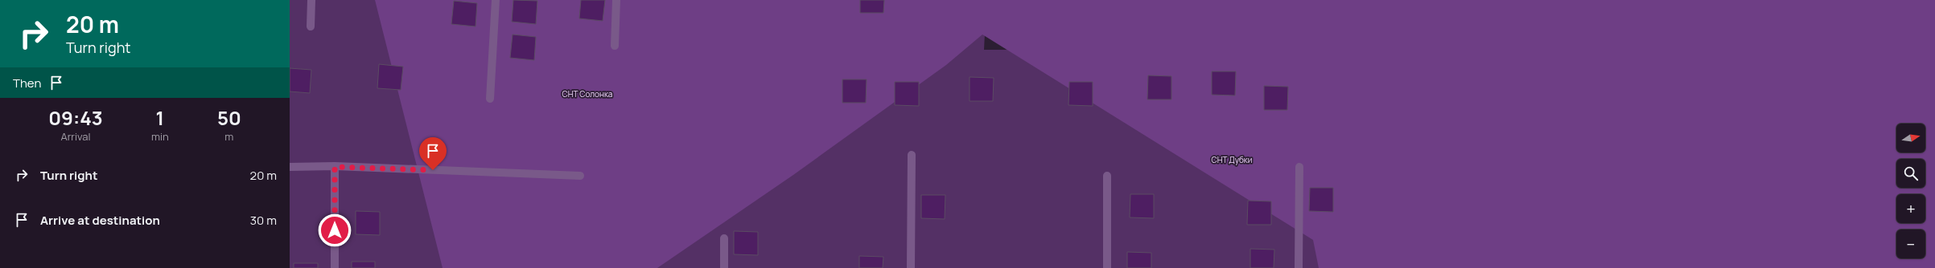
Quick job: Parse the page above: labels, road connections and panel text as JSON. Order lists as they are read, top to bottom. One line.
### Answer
{"parks":["СНТ Солонка","СНТ Дубки"],"north":"right","page":{"turn":["20 m","Turn right"],"then":"Then","eta":["09:43","Arrival","1","min","50","m"],"map_buttons":["+","−"],"list":[{"name":"Turn right","value":"20 m"},{"name":"Arrive at destination","value":"30 m"}]}}
